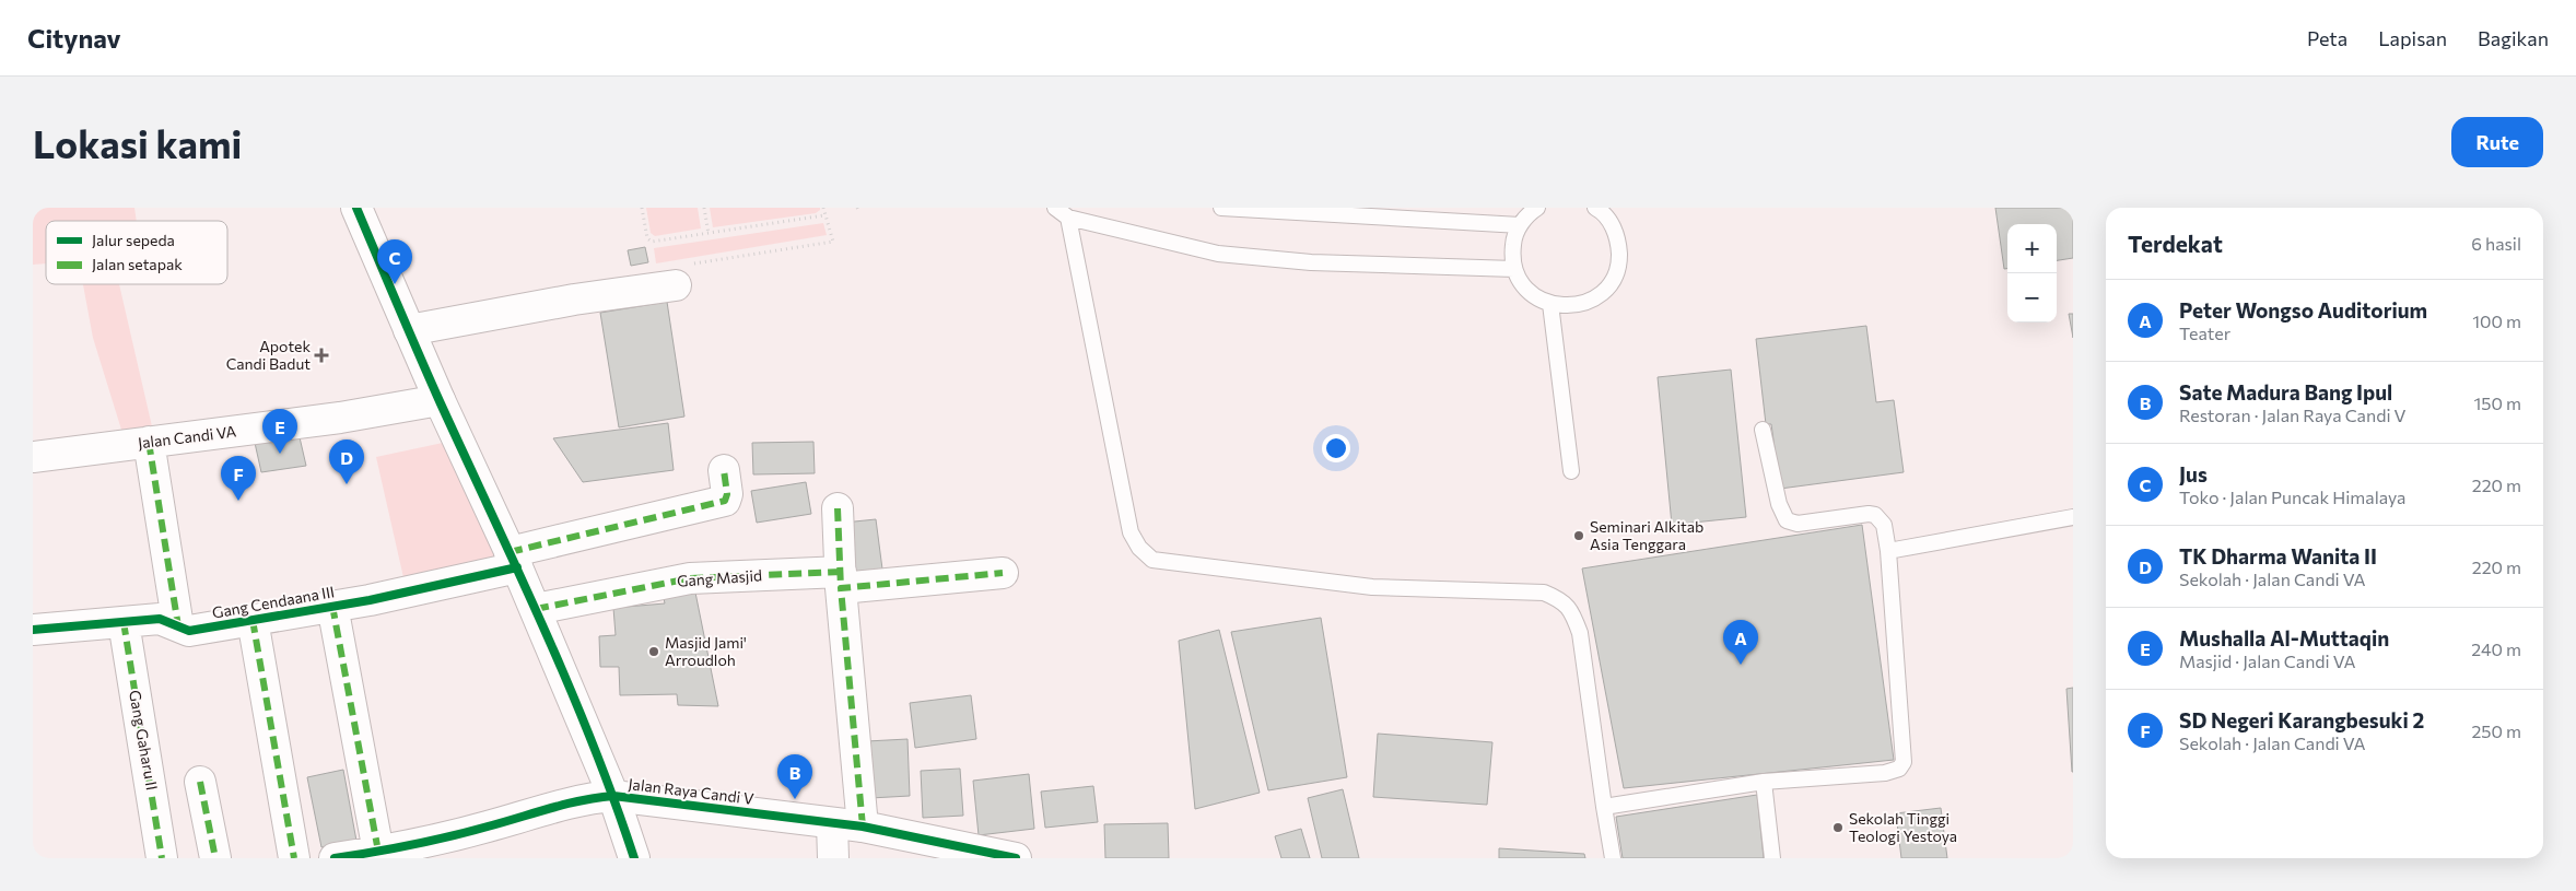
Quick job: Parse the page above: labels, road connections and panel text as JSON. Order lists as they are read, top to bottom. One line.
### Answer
{"streets":{"street":["Jalan Candi VA","Gang Masjid","Gang Cendaana III","Gang Gaharu II","Jalan Raya Candi V"]},"crossings":[["Gang Cendaana III","Gang Gaharu II"]],"places":{"health":["Apotek Candi Badut"],"other":["Seminari Alkitab Asia Tenggara","Masjid Jami' Arroudloh","Sekolah Tinggi Teologi Yestoya"]},"legend":["Jalur sepeda","Jalan setapak"],"page":{"header":"Citynav","nav":["Peta","Lapisan","Bagikan"],"buttons":"Rute","title":"Lokasi kami","heading":["Terdekat","6 hasil"],"map_buttons":["+","−"],"pins":["C","E","D","F","A","B"],"list":[{"mark":"A","name":"Peter Wongso Auditorium","note":"Teater","value":"100 m"},{"mark":"B","name":"Sate Madura Bang Ipul","note":"Restoran · Jalan Raya Candi V","value":"150 m"},{"mark":"C","name":"Jus","note":"Toko · Jalan Puncak Himalaya","value":"220 m"},{"mark":"D","name":"TK Dharma Wanita II","note":"Sekolah · Jalan Candi VA","value":"220 m"},{"mark":"E","name":"Mushalla Al-Muttaqin","note":"Masjid · Jalan Candi VA","value":"240 m"},{"mark":"F","name":"SD Negeri Karangbesuki 2","note":"Sekolah · Jalan Candi VA","value":"250 m"}]}}
